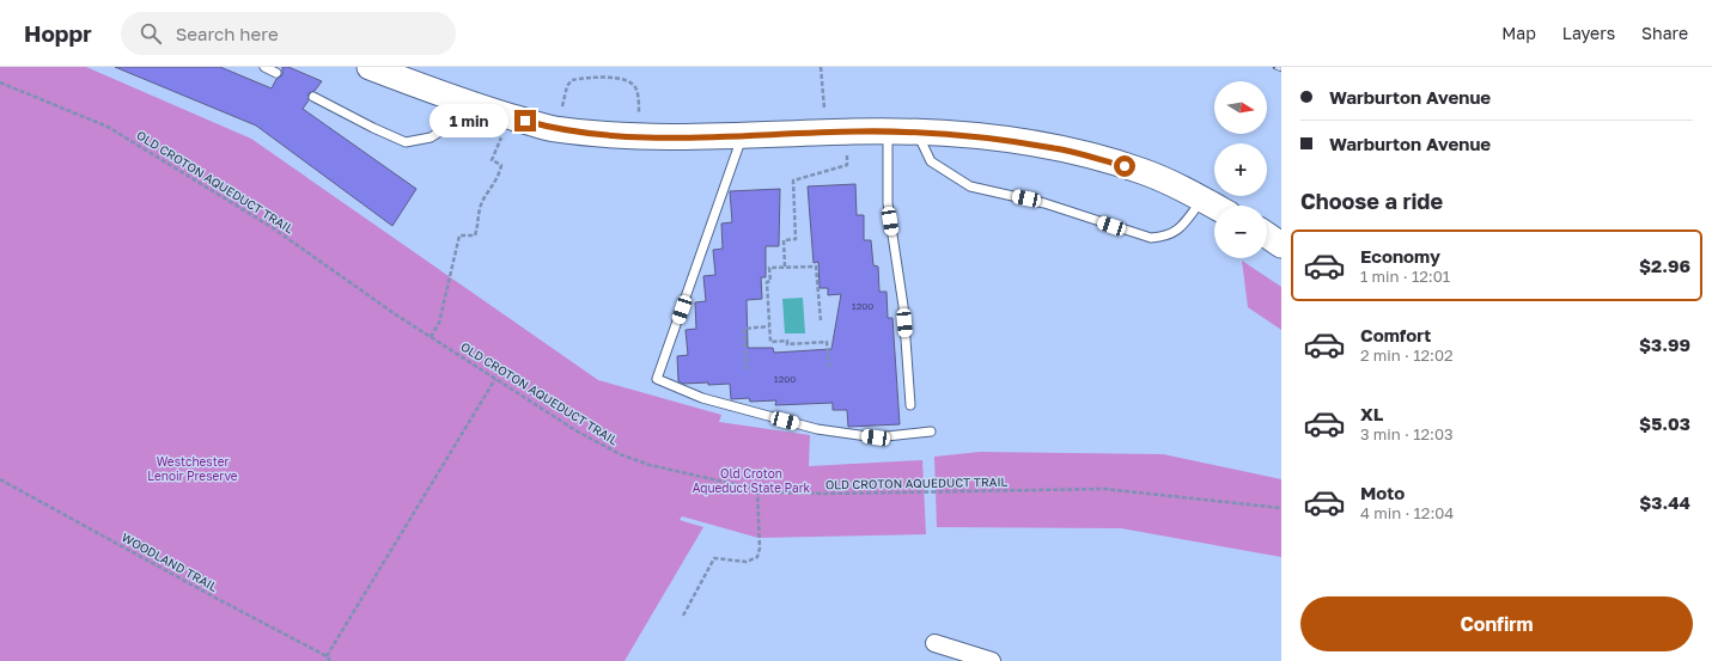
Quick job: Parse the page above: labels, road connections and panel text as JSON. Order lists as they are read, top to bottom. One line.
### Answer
{"streets":{"path":["OLD CROTON AQUEDUCT TRAIL","WOODLAND TRAIL"]},"parks":["Westchester Lenoir Preserve","Old Croton Aqueduct State Park"],"house_numbers":["1200","1200"],"north":"right","page":{"header":"Hoppr","search":"Search here","nav":["Map","Layers","Share"],"banner":["Warburton Avenue","Warburton Avenue"],"map_buttons":["+","−"],"bubble":"1 min","heading":"Choose a ride","list":[{"name":"Economy","note":"1 min · 12:01","value":"$2.96"},{"name":"Comfort","note":"2 min · 12:02","value":"$3.99"},{"name":"XL","note":"3 min · 12:03","value":"$5.03"},{"name":"Moto","note":"4 min · 12:04","value":"$3.44"}],"buttons":"Confirm"}}
